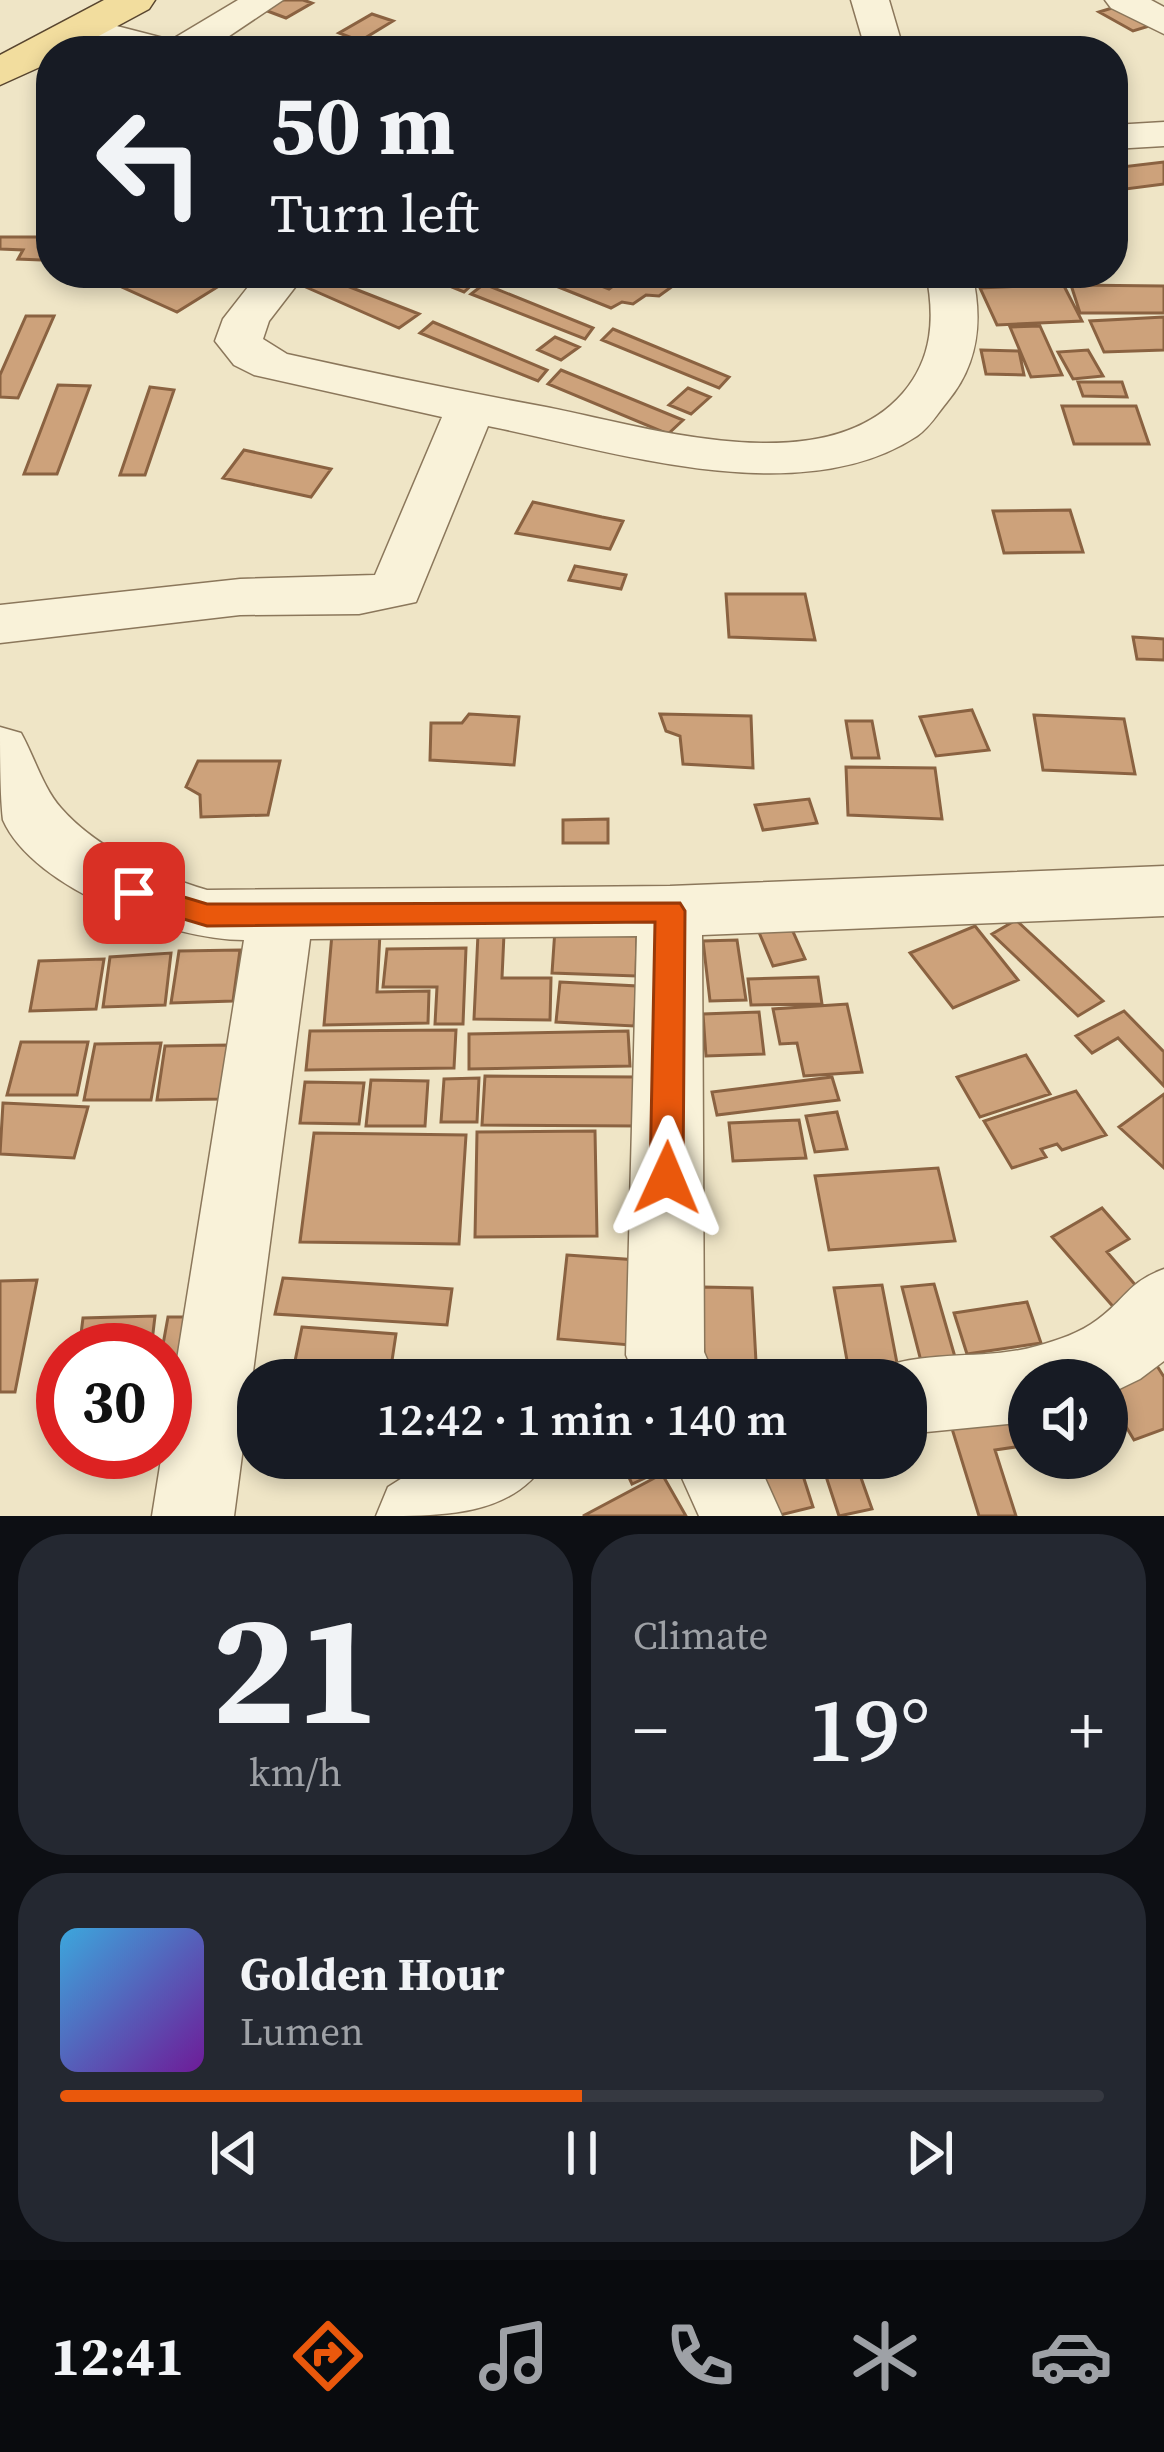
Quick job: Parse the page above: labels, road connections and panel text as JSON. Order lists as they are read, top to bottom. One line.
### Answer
{"page":{"turn":["50 m","Turn left"],"limit":"30","trip":"12:42 · 1 min · 140 m","tile":[["21","km/h"],"Climate"],"heat":["−","19°","+"],"song":["Golden Hour","Lumen"],"tabs":"12:41"}}
